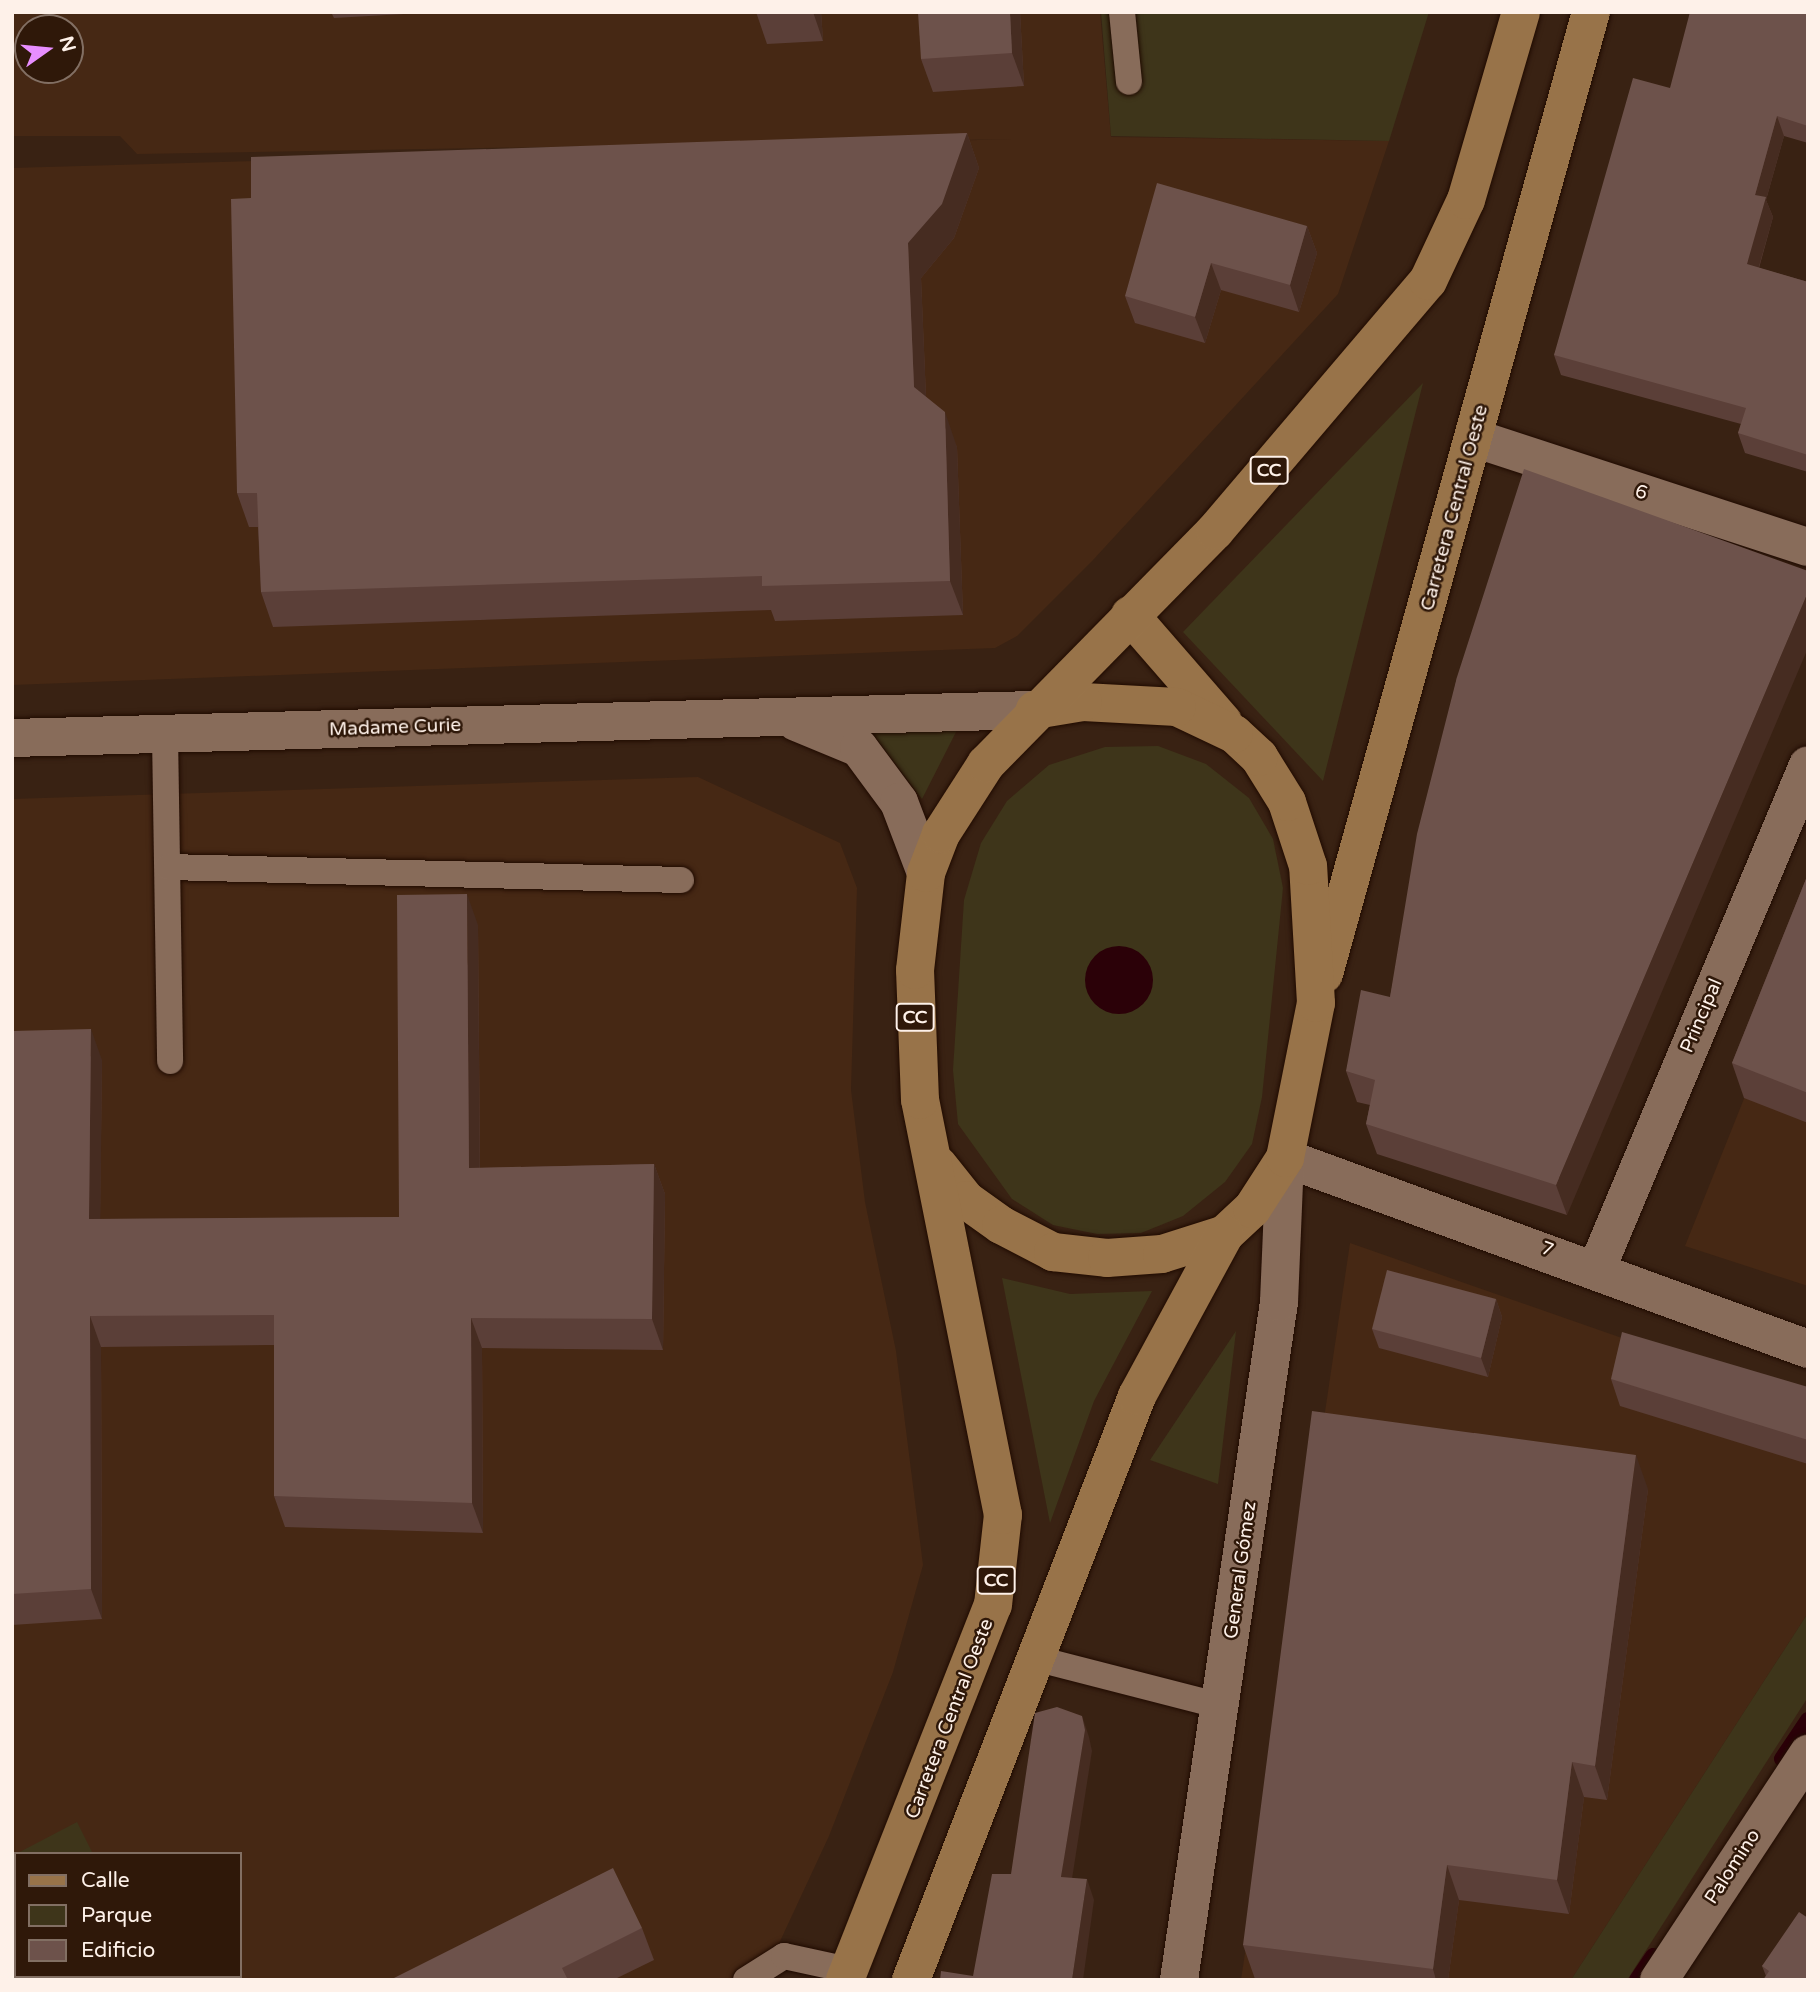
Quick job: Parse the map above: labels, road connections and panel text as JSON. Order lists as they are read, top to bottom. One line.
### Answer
{"streets":{"main road":["CC","6","Carretera Central Oeste","Madame Curie","Principal","7","General Gómez","Palomino"]},"crossings":[["CC","Carretera Central Oeste"],["CC","Madame Curie"],["CC","7"],["CC","General Gómez"],["6","Carretera Central Oeste"],["Principal","7"],["7","General Gómez"]],"legend":["Calle","Parque","Edificio"],"north":"right"}
